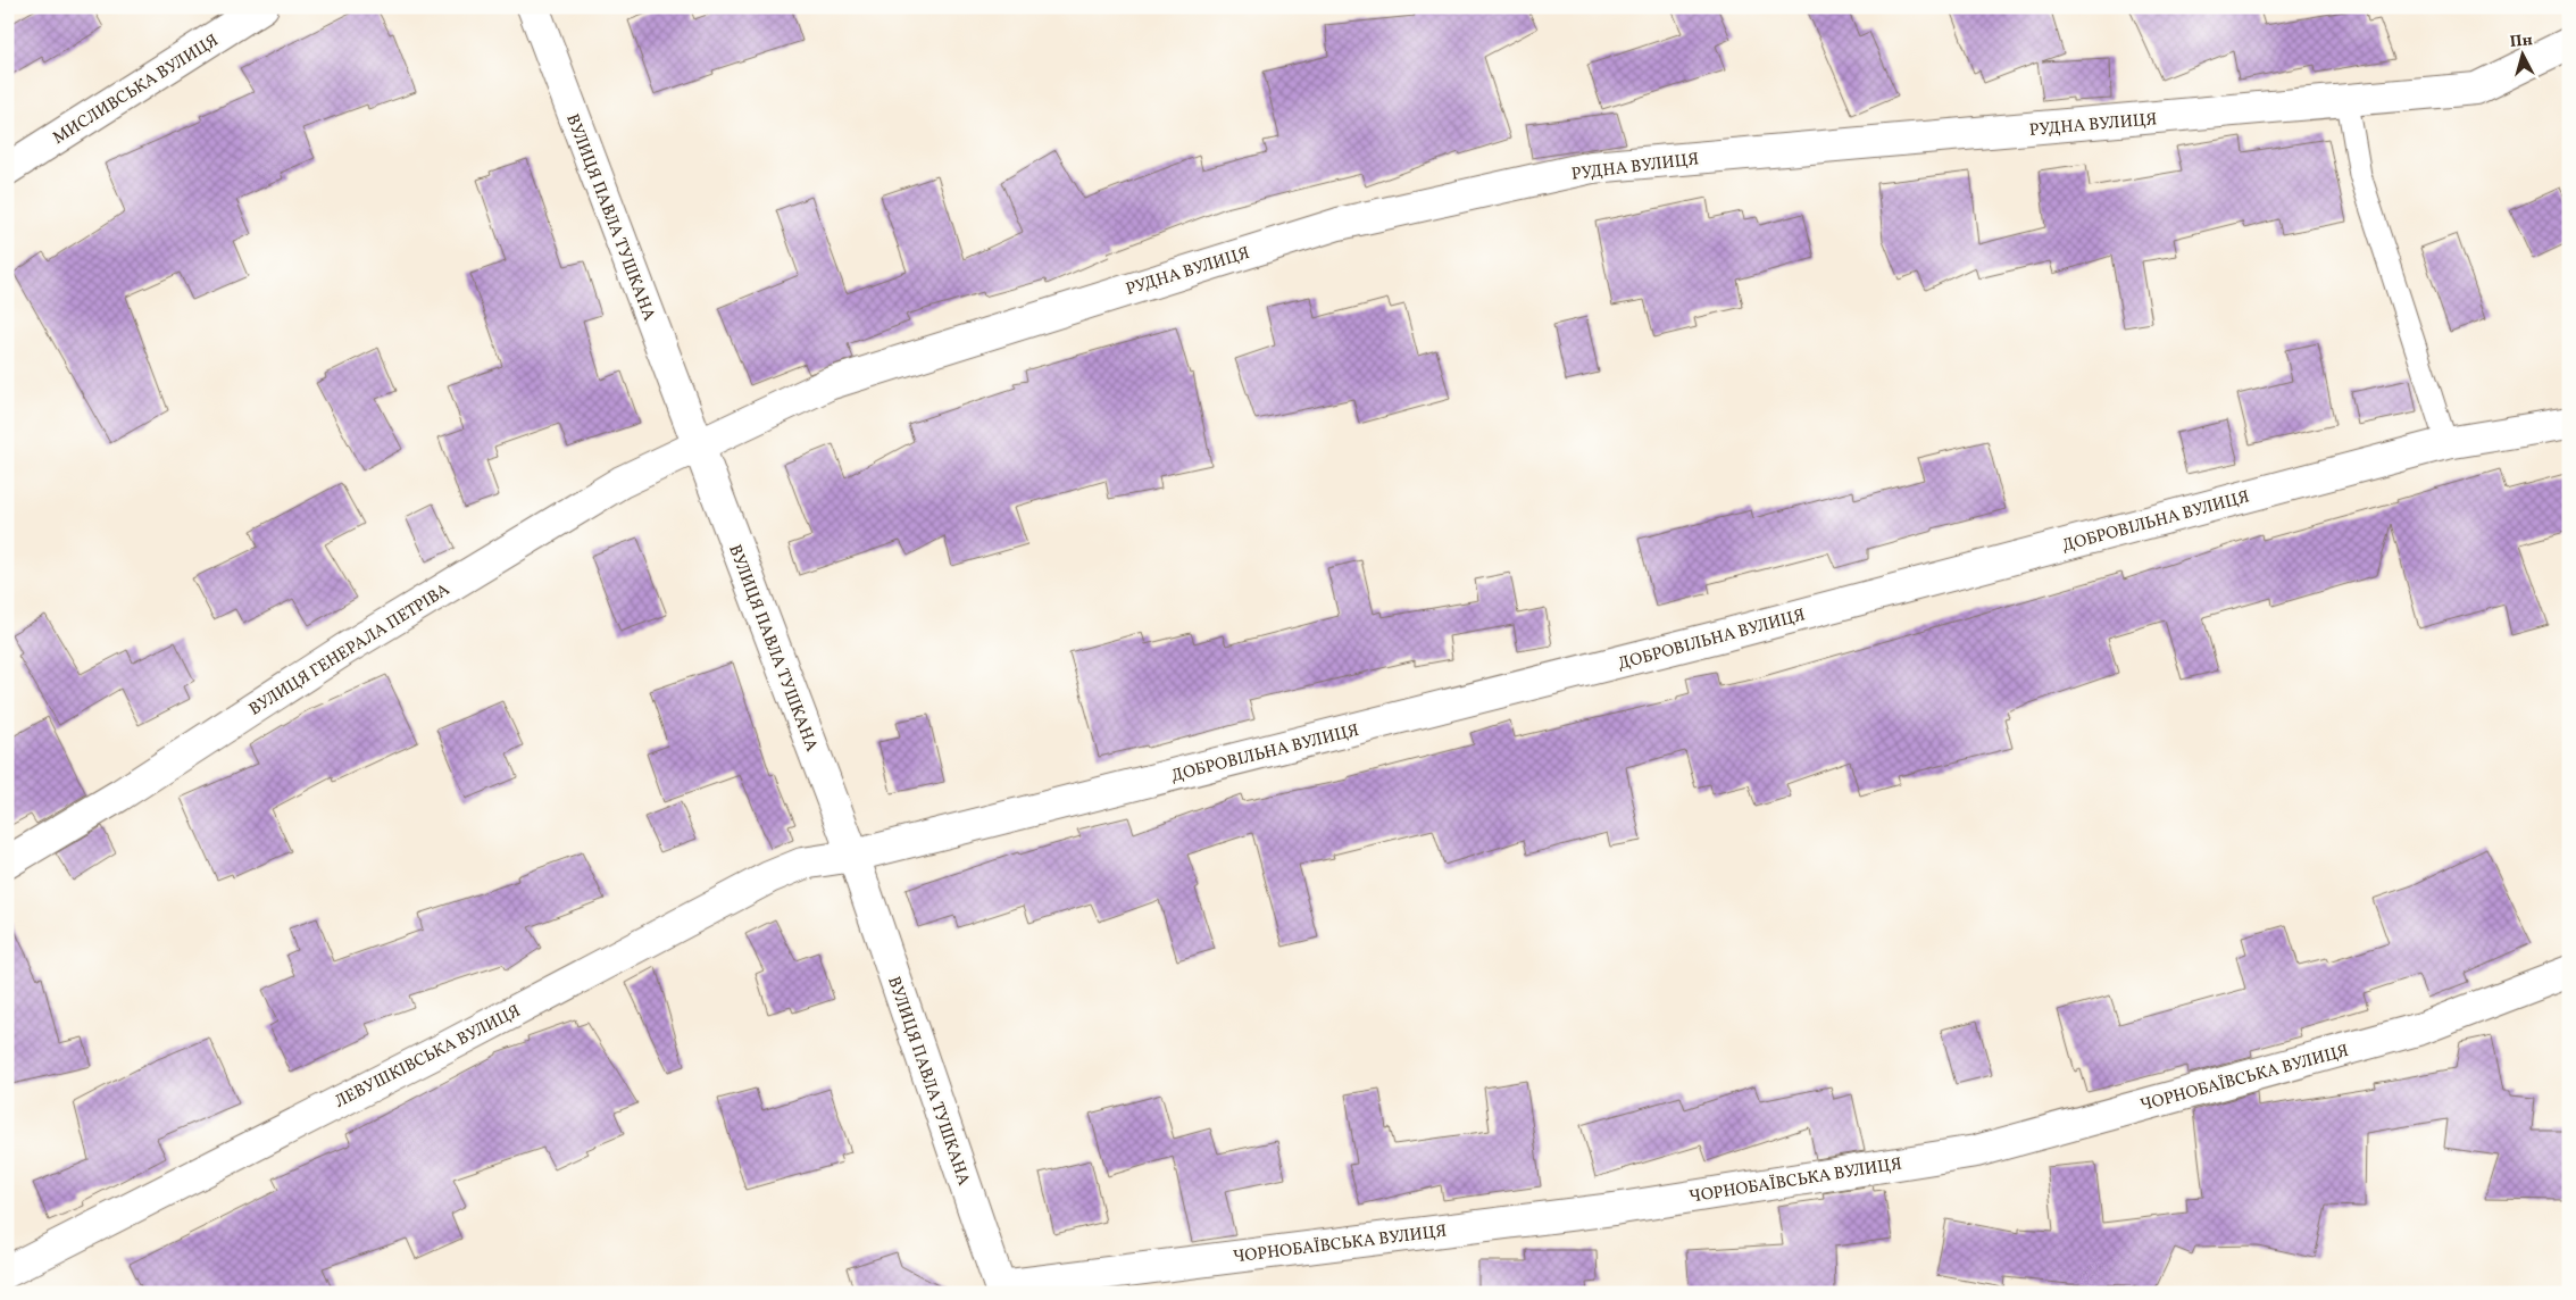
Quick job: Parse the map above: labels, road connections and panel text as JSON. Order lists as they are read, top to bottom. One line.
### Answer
{"streets":{"street":["МИСЛИВСЬКА ВУЛИЦЯ","РУДНА ВУЛИЦЯ","ВУЛИЦЯ ПАВЛА ТУШКАНА","ДОБРОВІЛЬНА ВУЛИЦЯ","ВУЛИЦЯ ГЕНЕРАЛА ПЕТРІВА","ЛЕВУШКІВСЬКА ВУЛИЦЯ","ЧОРНОБАЇВСЬКА ВУЛИЦЯ"]},"crossings":[["РУДНА ВУЛИЦЯ","ВУЛИЦЯ ПАВЛА ТУШКАНА"],["РУДНА ВУЛИЦЯ","ВУЛИЦЯ ГЕНЕРАЛА ПЕТРІВА"],["ВУЛИЦЯ ПАВЛА ТУШКАНА","ДОБРОВІЛЬНА ВУЛИЦЯ"],["ВУЛИЦЯ ПАВЛА ТУШКАНА","ВУЛИЦЯ ГЕНЕРАЛА ПЕТРІВА"],["ВУЛИЦЯ ПАВЛА ТУШКАНА","ЛЕВУШКІВСЬКА ВУЛИЦЯ"],["ВУЛИЦЯ ПАВЛА ТУШКАНА","ЧОРНОБАЇВСЬКА ВУЛИЦЯ"],["ДОБРОВІЛЬНА ВУЛИЦЯ","ЛЕВУШКІВСЬКА ВУЛИЦЯ"]],"north":"top"}
